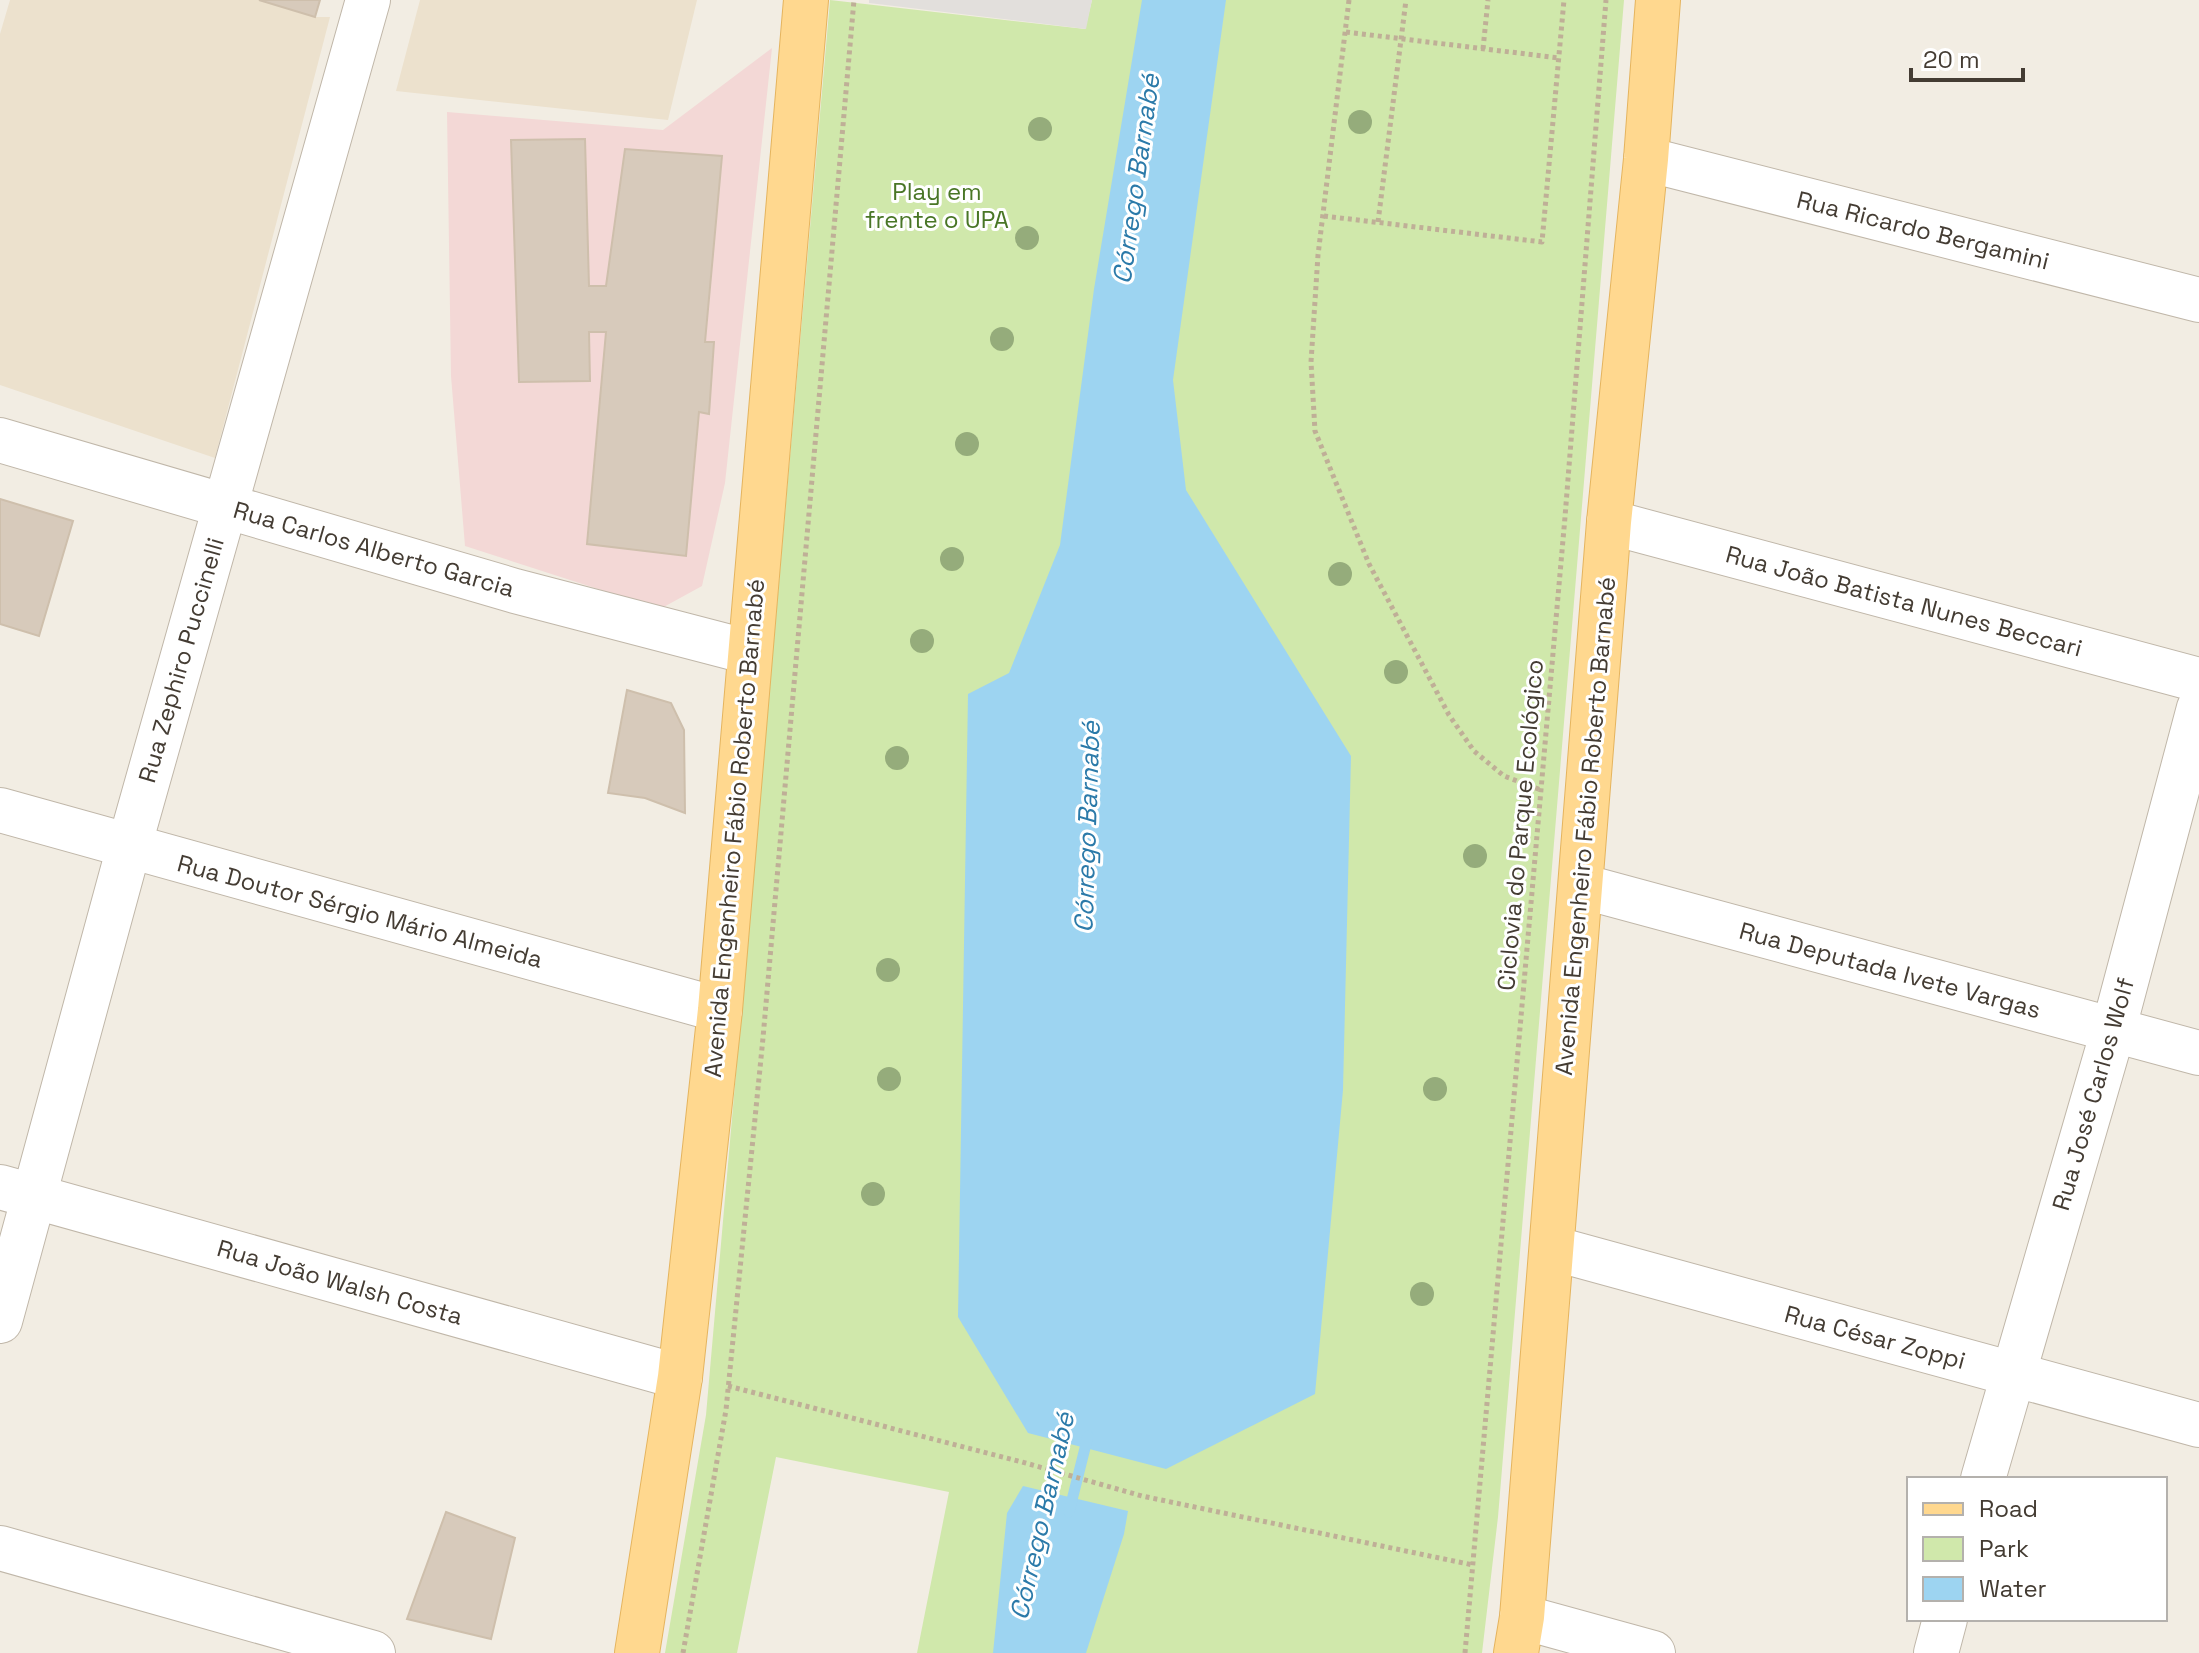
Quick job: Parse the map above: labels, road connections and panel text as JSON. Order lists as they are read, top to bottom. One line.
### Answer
{"streets":{"main road":["Avenida Engenheiro Fábio Roberto Barnabé"],"street":["Rua Ricardo Bergamini","Rua Carlos Alberto Garcia","Rua João Batista Nunes Beccari","Rua Zephiro Puccinelli","Rua Doutor Sérgio Mário Almeida","Rua Deputada Ivete Vargas","Rua José Carlos Wolf","Rua João Walsh Costa","Rua César Zoppi"],"path":["Ciclovia do Parque Ecológico"]},"crossings":[["Rua Ricardo Bergamini","Avenida Engenheiro Fábio Roberto Barnabé"],["Rua Carlos Alberto Garcia","Rua Zephiro Puccinelli"],["Rua Carlos Alberto Garcia","Avenida Engenheiro Fábio Roberto Barnabé"],["Rua João Batista Nunes Beccari","Avenida Engenheiro Fábio Roberto Barnabé"],["Rua Zephiro Puccinelli","Rua Doutor Sérgio Mário Almeida"],["Rua Zephiro Puccinelli","Rua João Walsh Costa"],["Avenida Engenheiro Fábio Roberto Barnabé","Rua Doutor Sérgio Mário Almeida"],["Avenida Engenheiro Fábio Roberto Barnabé","Rua Deputada Ivete Vargas"],["Avenida Engenheiro Fábio Roberto Barnabé","Rua João Walsh Costa"],["Avenida Engenheiro Fábio Roberto Barnabé","Rua César Zoppi"],["Rua Deputada Ivete Vargas","Rua José Carlos Wolf"],["Rua José Carlos Wolf","Rua César Zoppi"]],"water":["Córrego Barnabé"],"parks":["Play em frente o UPA"],"legend":["Road","Park","Water"],"scale_bar":"20 m"}
